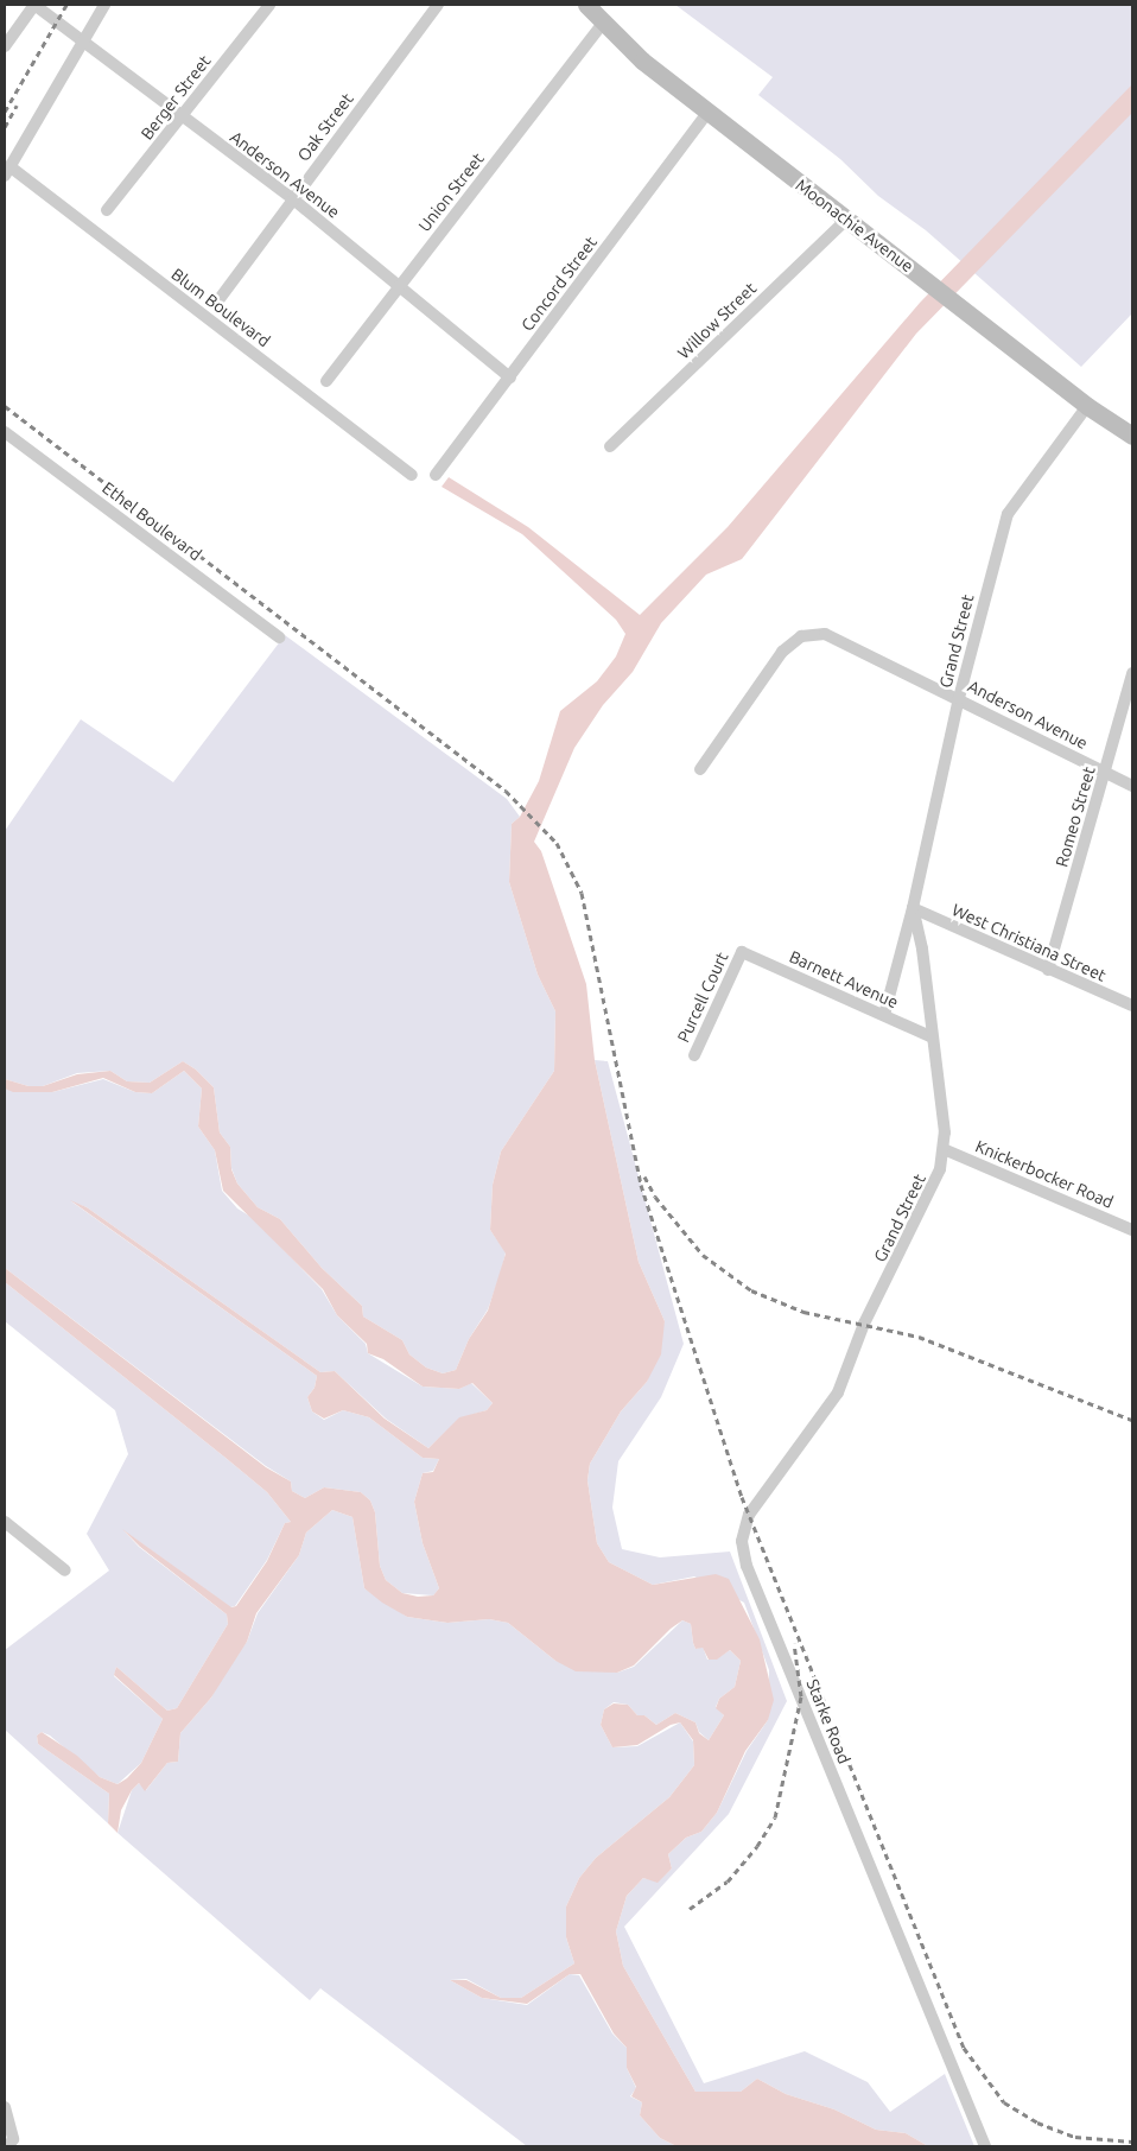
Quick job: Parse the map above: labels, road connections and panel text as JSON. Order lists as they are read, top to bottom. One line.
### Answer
{"streets":{"main road":["Moonachie Avenue"],"street":["Berger Street","Oak Street","Anderson Avenue","Union Street","Concord Street","Blum Boulevard","Willow Street","Ethel Boulevard","Grand Street","Romeo Street","West Christiana Street","Barnett Avenue","Purcell Court","Knickerbocker Road","Starke Road"]},"crossings":[["Berger Street","Anderson Avenue"],["Oak Street","Anderson Avenue"],["Anderson Avenue","Union Street"],["Anderson Avenue","Concord Street"],["Anderson Avenue","Grand Street"],["Anderson Avenue","Romeo Street"],["Union Street","Moonachie Avenue"],["Moonachie Avenue","Concord Street"],["Moonachie Avenue","Willow Street"],["Moonachie Avenue","Grand Street"],["Grand Street","West Christiana Street"],["Grand Street","Barnett Avenue"],["Grand Street","Knickerbocker Road"],["Grand Street","Starke Road"],["Romeo Street","West Christiana Street"],["Barnett Avenue","Purcell Court"]]}
